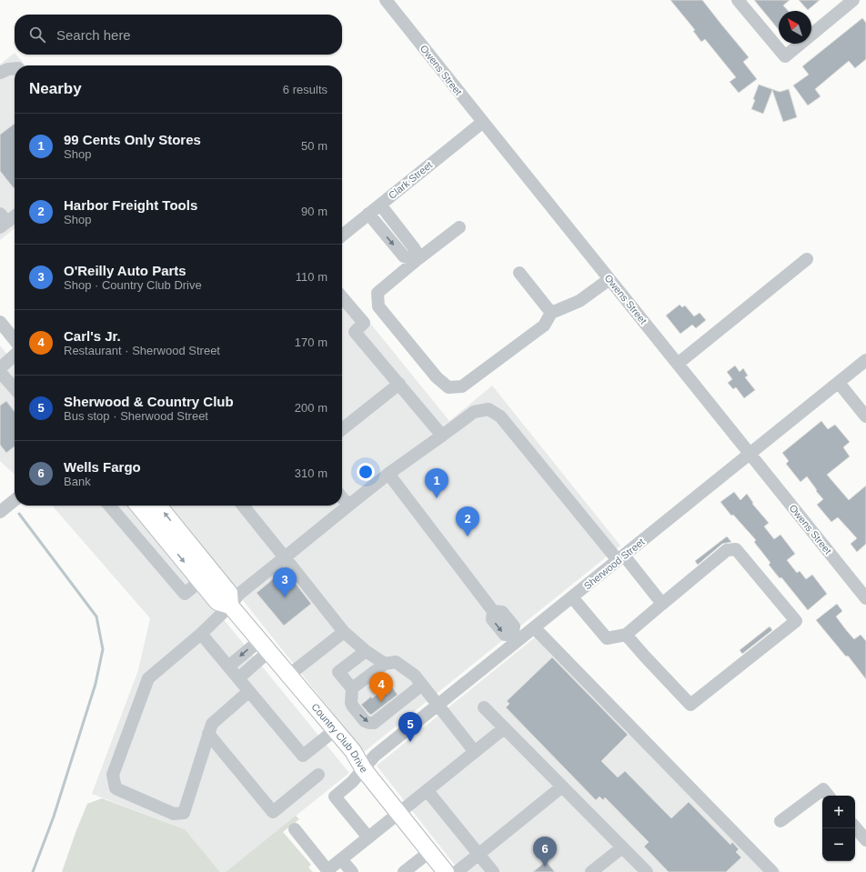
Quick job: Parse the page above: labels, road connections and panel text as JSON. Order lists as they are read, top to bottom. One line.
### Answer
{"streets":{"main road":["Country Club Drive"],"street":["Owens Street","Clark Street","Sherwood Street"]},"crossings":[["Owens Street","Clark Street"],["Owens Street","Sherwood Street"],["Sherwood Street","Country Club Drive"]],"north":"top left","page":{"search":"Search here","heading":["Nearby","6 results"],"list":[{"mark":"1","name":"99 Cents Only Stores","note":"Shop","value":"50 m"},{"mark":"2","name":"Harbor Freight Tools","note":"Shop","value":"90 m"},{"mark":"3","name":"O'Reilly Auto Parts","note":"Shop · Country Club Drive","value":"110 m"},{"mark":"4","name":"Carl's Jr.","note":"Restaurant · Sherwood Street","value":"170 m"},{"mark":"5","name":"Sherwood & Country Club","note":"Bus stop · Sherwood Street","value":"200 m"},{"mark":"6","name":"Wells Fargo","note":"Bank","value":"310 m"}],"pins":["1","2","3","4","5","6"],"map_buttons":["+","−"]}}
